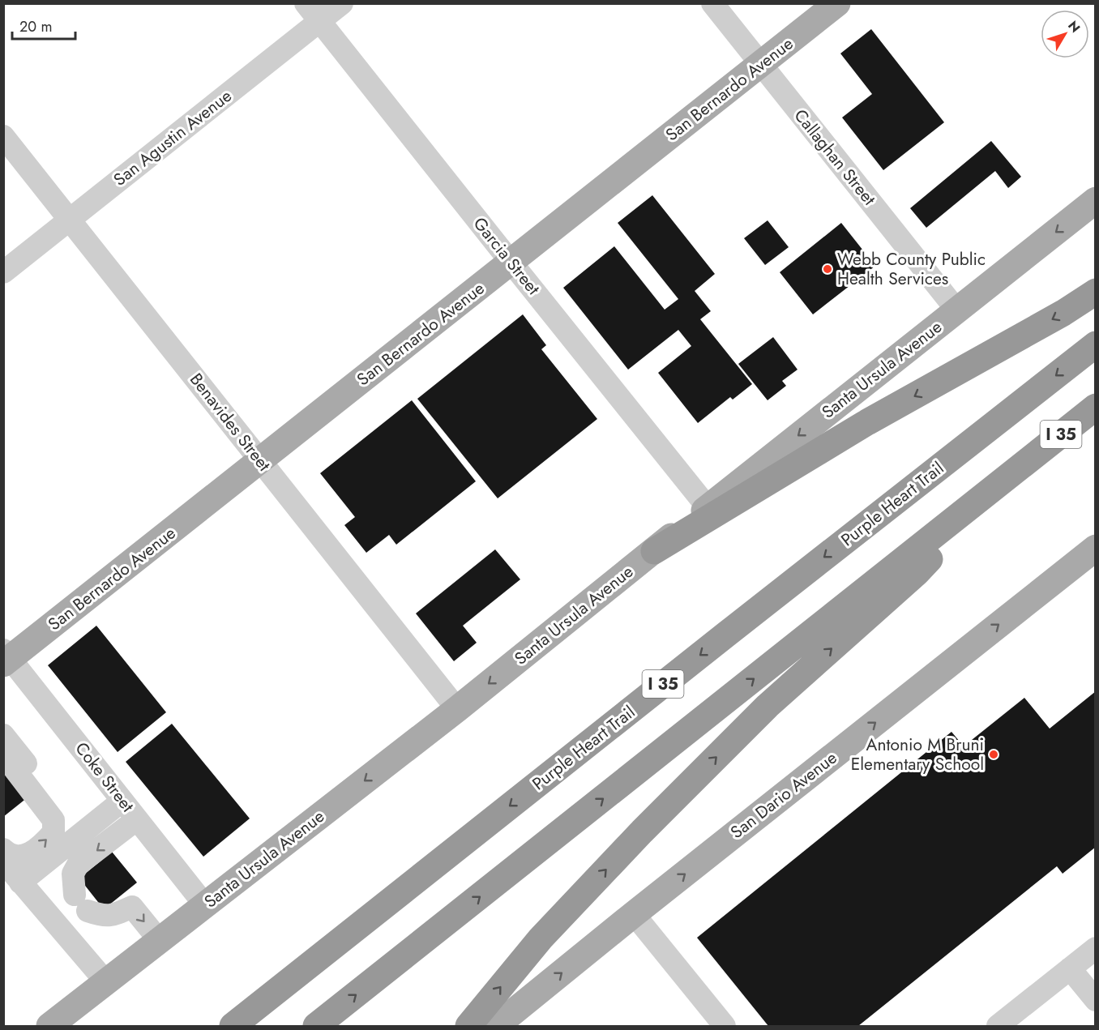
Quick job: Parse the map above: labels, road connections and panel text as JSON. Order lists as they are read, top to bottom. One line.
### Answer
{"streets":{"highway":["I 35","Purple Heart Trail"],"main road":["San Bernardo Avenue","Santa Ursula Avenue","San Dario Avenue"],"street":["San Agustin Avenue","Callaghan Street","Garcia Street","Benavides Street","Coke Street"]},"crossings":[["San Bernardo Avenue","Callaghan Street"],["San Bernardo Avenue","Garcia Street"],["San Bernardo Avenue","Benavides Street"],["San Bernardo Avenue","Coke Street"],["San Agustin Avenue","Garcia Street"],["San Agustin Avenue","Benavides Street"],["Callaghan Street","Santa Ursula Avenue"],["Garcia Street","Santa Ursula Avenue"],["Santa Ursula Avenue","Benavides Street"],["Santa Ursula Avenue","Coke Street"]],"one_way":["Santa Ursula Avenue","San Dario Avenue"],"places":["Webb County Public Health Services","Antonio M Bruni Elementary School"],"scale_bar":"20 m","north":"top right"}
